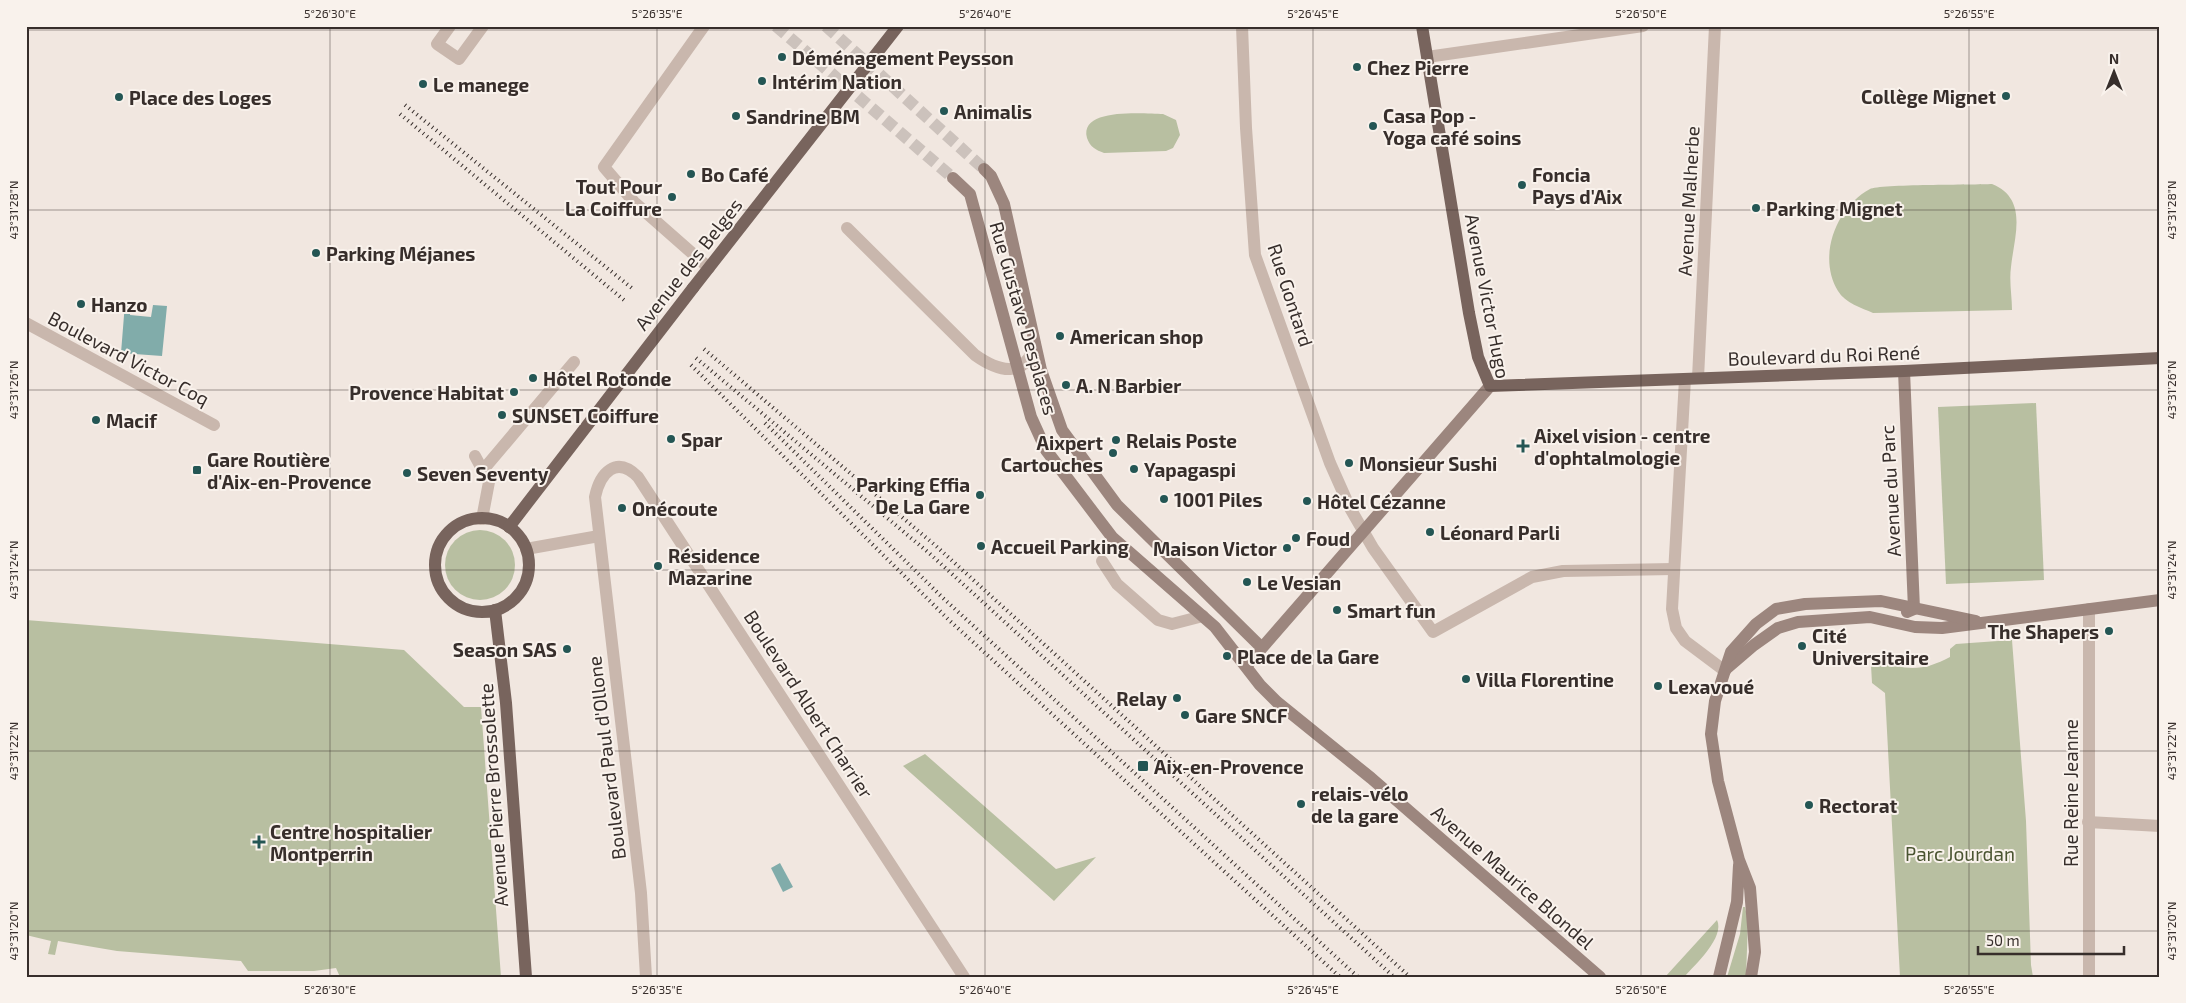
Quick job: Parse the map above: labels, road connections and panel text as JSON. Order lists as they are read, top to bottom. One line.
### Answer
{"streets":{"main road":["Avenue des Belges","Avenue Victor Hugo","Boulevard du Roi René","Avenue Pierre Brossolette"],"street":["Avenue Malherbe","Rue Gontard","Rue Gustave Desplaces","Boulevard Victor Coq","Avenue du Parc","Boulevard Albert Charrier","Boulevard Paul d'Ollone","Rue Reine Jeanne","Avenue Maurice Blondel"]},"crossings":[["Avenue Malherbe","Rue Gontard"],["Avenue Malherbe","Boulevard du Roi René"],["Avenue des Belges","Avenue Pierre Brossolette"],["Rue Gontard","Avenue Victor Hugo"],["Avenue Victor Hugo","Rue Gustave Desplaces"],["Avenue Victor Hugo","Boulevard du Roi René"],["Avenue Victor Hugo","Avenue Maurice Blondel"],["Rue Gustave Desplaces","Avenue Maurice Blondel"],["Boulevard du Roi René","Avenue du Parc"],["Boulevard Albert Charrier","Boulevard Paul d'Ollone"]],"parks":["Parc Jourdan"],"places":{"other":["Déménagement Peysson","Chez Pierre","Intérim Nation","Le manege","Collège Mignet","Place des Loges","Animalis","Sandrine BM","Casa Pop - Yoga café soins","Bo Café","Foncia Pays d'Aix","Tout Pour La Coiffure","Parking Mignet","Parking Méjanes","Hanzo","American shop","Hôtel Rotonde","A. N Barbier","Provence Habitat","SUNSET Coiffure","Macif","Spar","Relais Poste","Aixpert Cartouches","Monsieur Sushi","Yapagaspi","Seven Seventy","Parking Effia De La Gare","1001 Piles","Hôtel Cézanne","Onécoute","Léonard Parli","Foud","Accueil Parking","Maison Victor","Résidence Mazarine","Le Vesian","Smart fun","The Shapers","Cité Universitaire","Season SAS","Place de la Gare","Villa Florentine","Lexavoué","Relay","Gare SNCF","relais-vélo de la gare","Rectorat"],"health":["Aixel vision - centre d'ophtalmologie","Centre hospitalier Montperrin"],"transit":["Gare Routière d'Aix-en-Provence","Aix-en-Provence"]},"scale_bar":"50 m","north":"top","coordinates":["5°26'30\"E","5°26'35\"E","5°26'40\"E","5°26'45\"E","5°26'50\"E","5°26'55\"E","43°31'28\"N","43°31'26\"N","43°31'24\"N","43°31'22\"N","43°31'20\"N"]}
